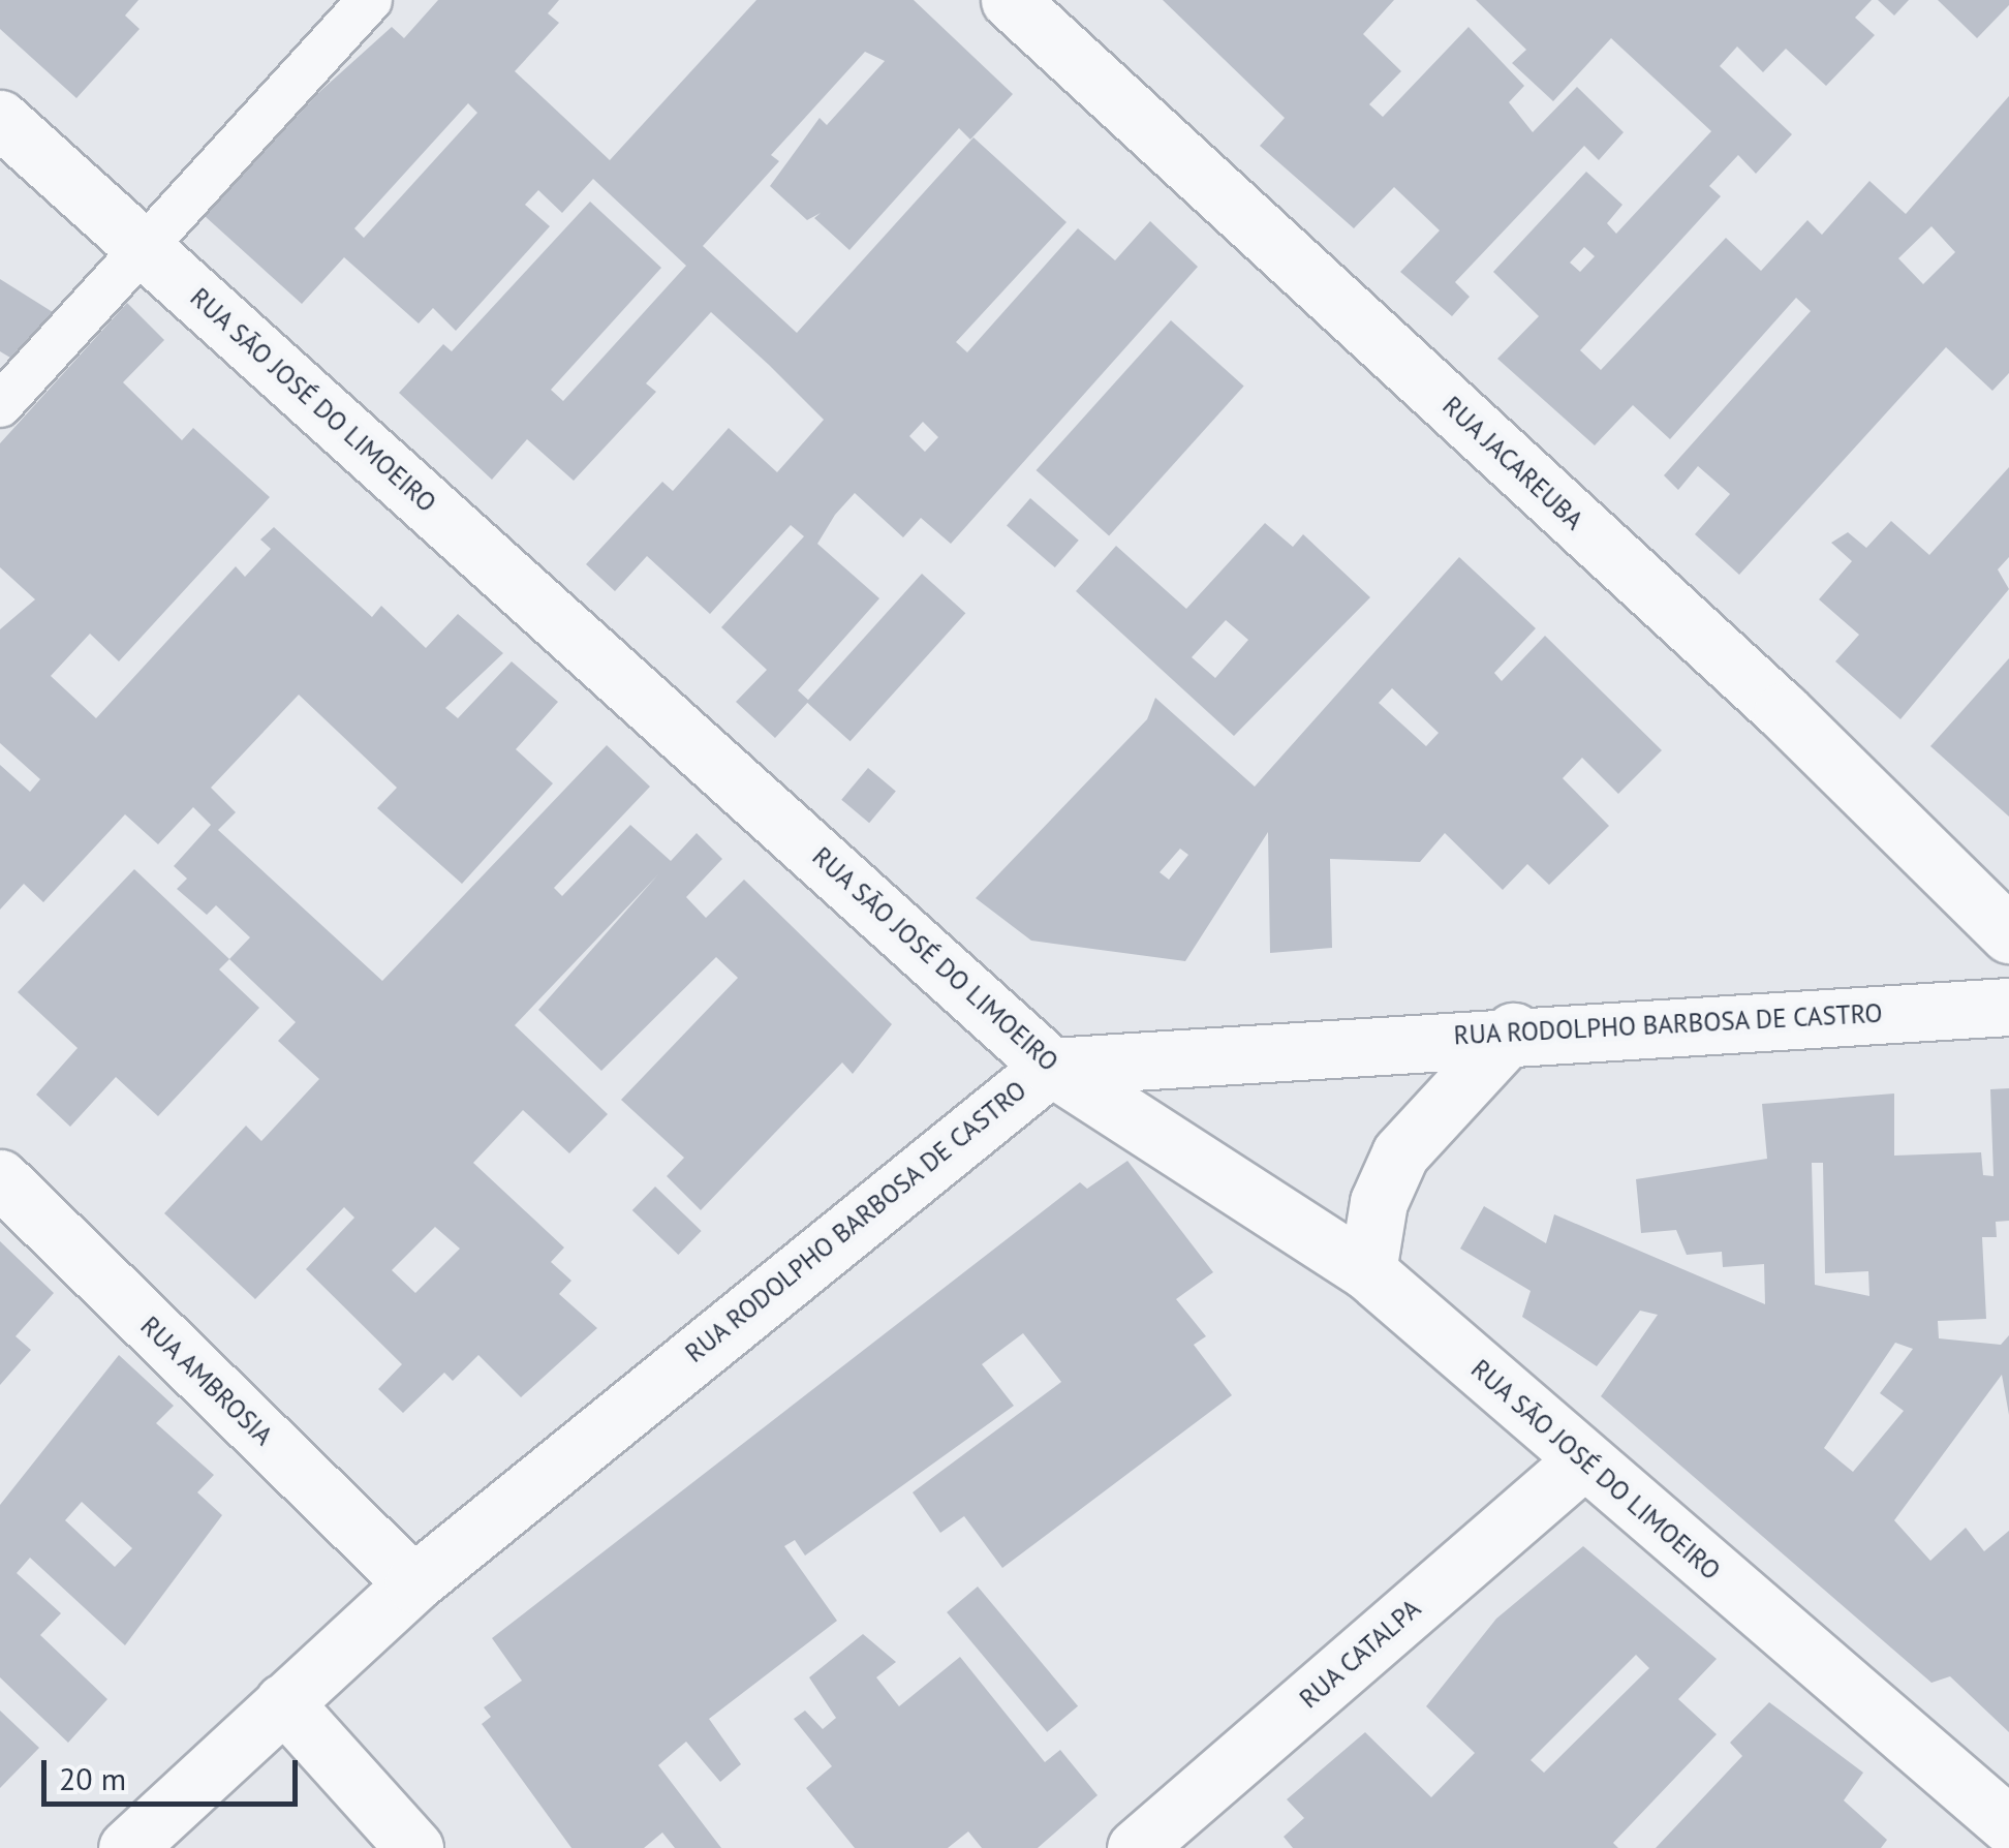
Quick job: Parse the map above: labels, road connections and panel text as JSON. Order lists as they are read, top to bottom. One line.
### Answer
{"streets":{"street":["RUA SÃO JOSÉ DO LIMOEIRO","RUA JACAREUBA","RUA RODOLPHO BARBOSA DE CASTRO","RUA AMBROSIA","RUA CATALPA"]},"crossings":[["RUA SÃO JOSÉ DO LIMOEIRO","RUA RODOLPHO BARBOSA DE CASTRO"],["RUA SÃO JOSÉ DO LIMOEIRO","RUA CATALPA"],["RUA RODOLPHO BARBOSA DE CASTRO","RUA AMBROSIA"]],"scale_bar":"20 m"}
